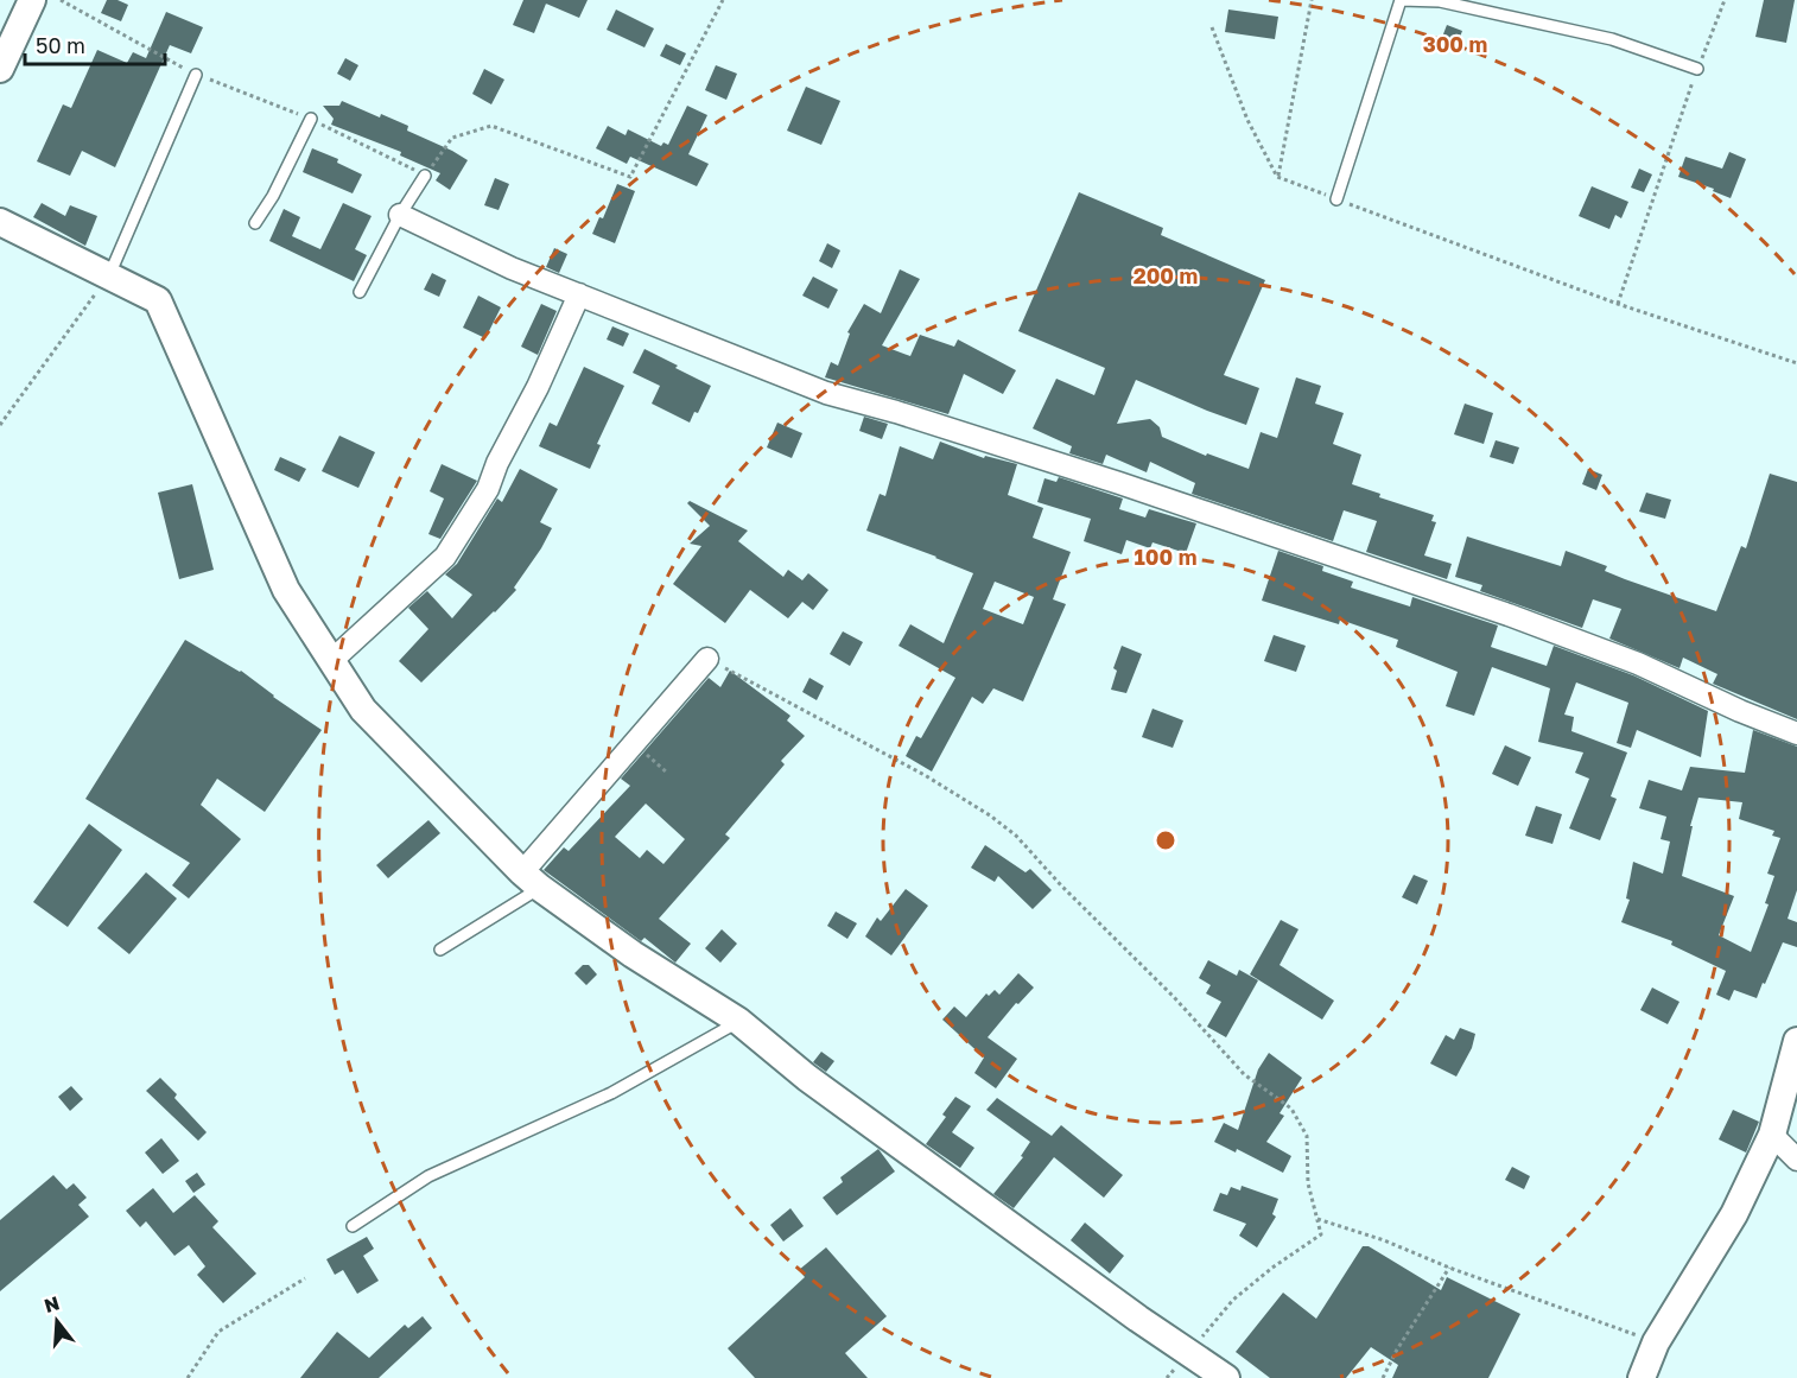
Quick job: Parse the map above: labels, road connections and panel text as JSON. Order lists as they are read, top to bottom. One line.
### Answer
{"scale_bar":"50 m","north":"top","rings":["300 m","200 m","100 m"]}
